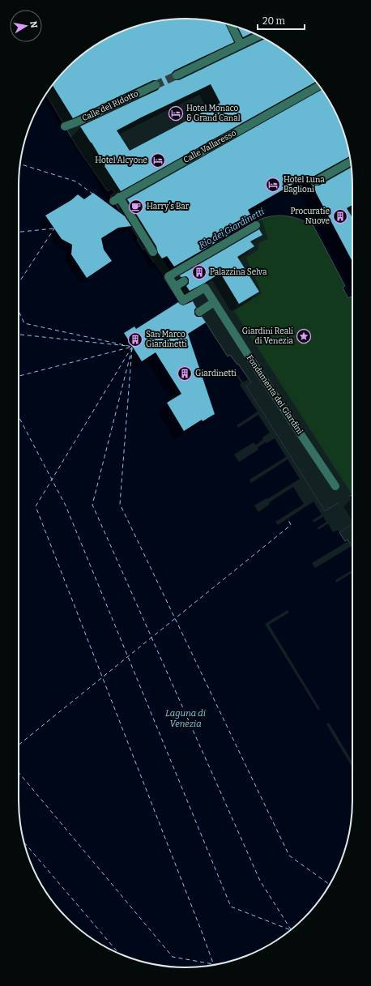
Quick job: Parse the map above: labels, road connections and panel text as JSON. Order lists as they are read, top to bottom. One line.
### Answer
{"streets":{"street":["Calle del Ridotto","Calle Vallaresso","Fondamenta dei Giardini"]},"water":["Rio dei Giardinetti","Laguna di Venezia"],"places":{"hotel":["Hotel Monaco & Grand Canal","Hotel Alcyone","Hotel Luna Baglioni"],"cafe":["Harry's Bar"],"building":["Procuratie Nuove","Palazzina Selva","San Marco Giardinetti","Giardinetti"],"place":["Giardini Reali di Venezia"]},"scale_bar":"20 m","north":"right"}
